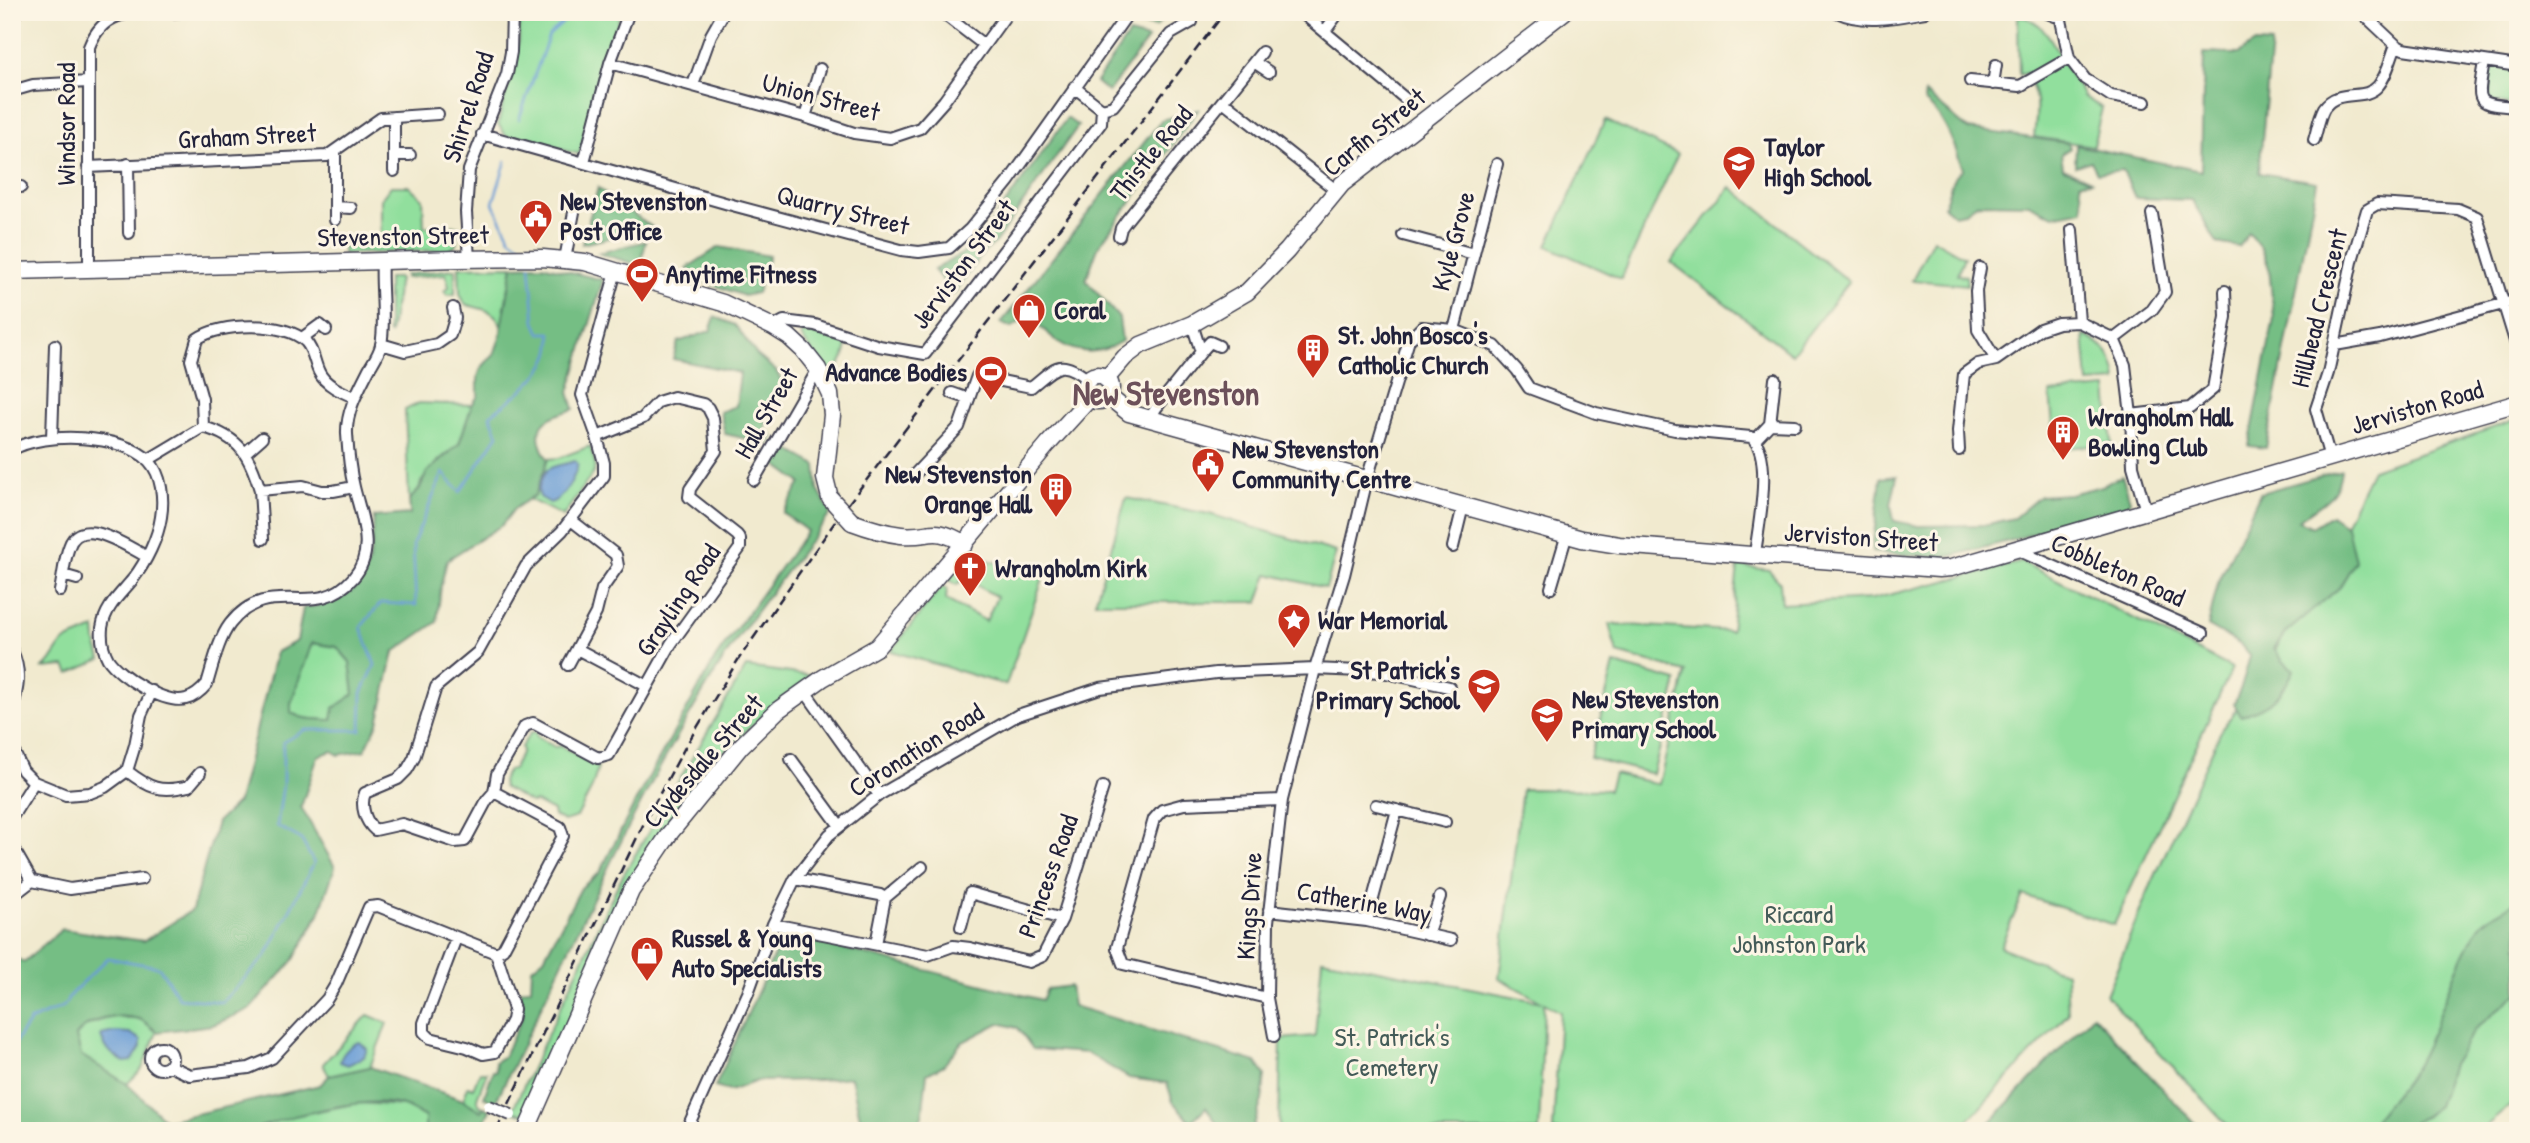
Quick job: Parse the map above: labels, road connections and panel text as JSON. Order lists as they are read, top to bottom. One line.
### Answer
{"streets":{"main road":["Carfin Street","Stevenston Street","Jerviston Street","Jerviston Road","Clydesdale Street"],"street":["Union Street","Shirrel Road","Windsor Road","Graham Street","Thistle Road","Quarry Street","Kyle Grove","Hillhead Crescent","Hall Street","Cobbleton Road","Grayling Road","Coronation Road","Princess Road","Catherine Way","Kings Drive"]},"crossings":[["Shirrel Road","Quarry Street"],["Shirrel Road","Stevenston Street"],["Windsor Road","Graham Street"],["Windsor Road","Stevenston Street"],["Carfin Street","Jerviston Street"],["Carfin Street","Clydesdale Street"],["Stevenston Street","Jerviston Street"],["Stevenston Street","Hall Street"],["Stevenston Street","Clydesdale Street"],["Kyle Grove","Kings Drive"],["Jerviston Street","Hillhead Crescent"],["Jerviston Street","Jerviston Road"],["Jerviston Street","Cobbleton Road"],["Jerviston Street","Clydesdale Street"],["Jerviston Street","Kings Drive"],["Hillhead Crescent","Jerviston Road"],["Coronation Road","Princess Road"],["Coronation Road","Kings Drive"],["Catherine Way","Kings Drive"]],"districts":["New Stevenston"],"parks":["Riccard Johnston Park","St. Patrick's Cemetery"],"places":{"school or university":["Taylor High School","St Patrick's Primary School","New Stevenston Primary School"],"public building":["New Stevenston Post Office","New Stevenston Community Centre"],"sports":["Anytime Fitness","Advance Bodies"],"shop":["Coral","Russel & Young Auto Specialists"],"building":["St. John Bosco's Catholic Church","Wrangholm Hall Bowling Club","New Stevenston Orange Hall"],"church":["Wrangholm Kirk"],"place":["War Memorial"]}}
